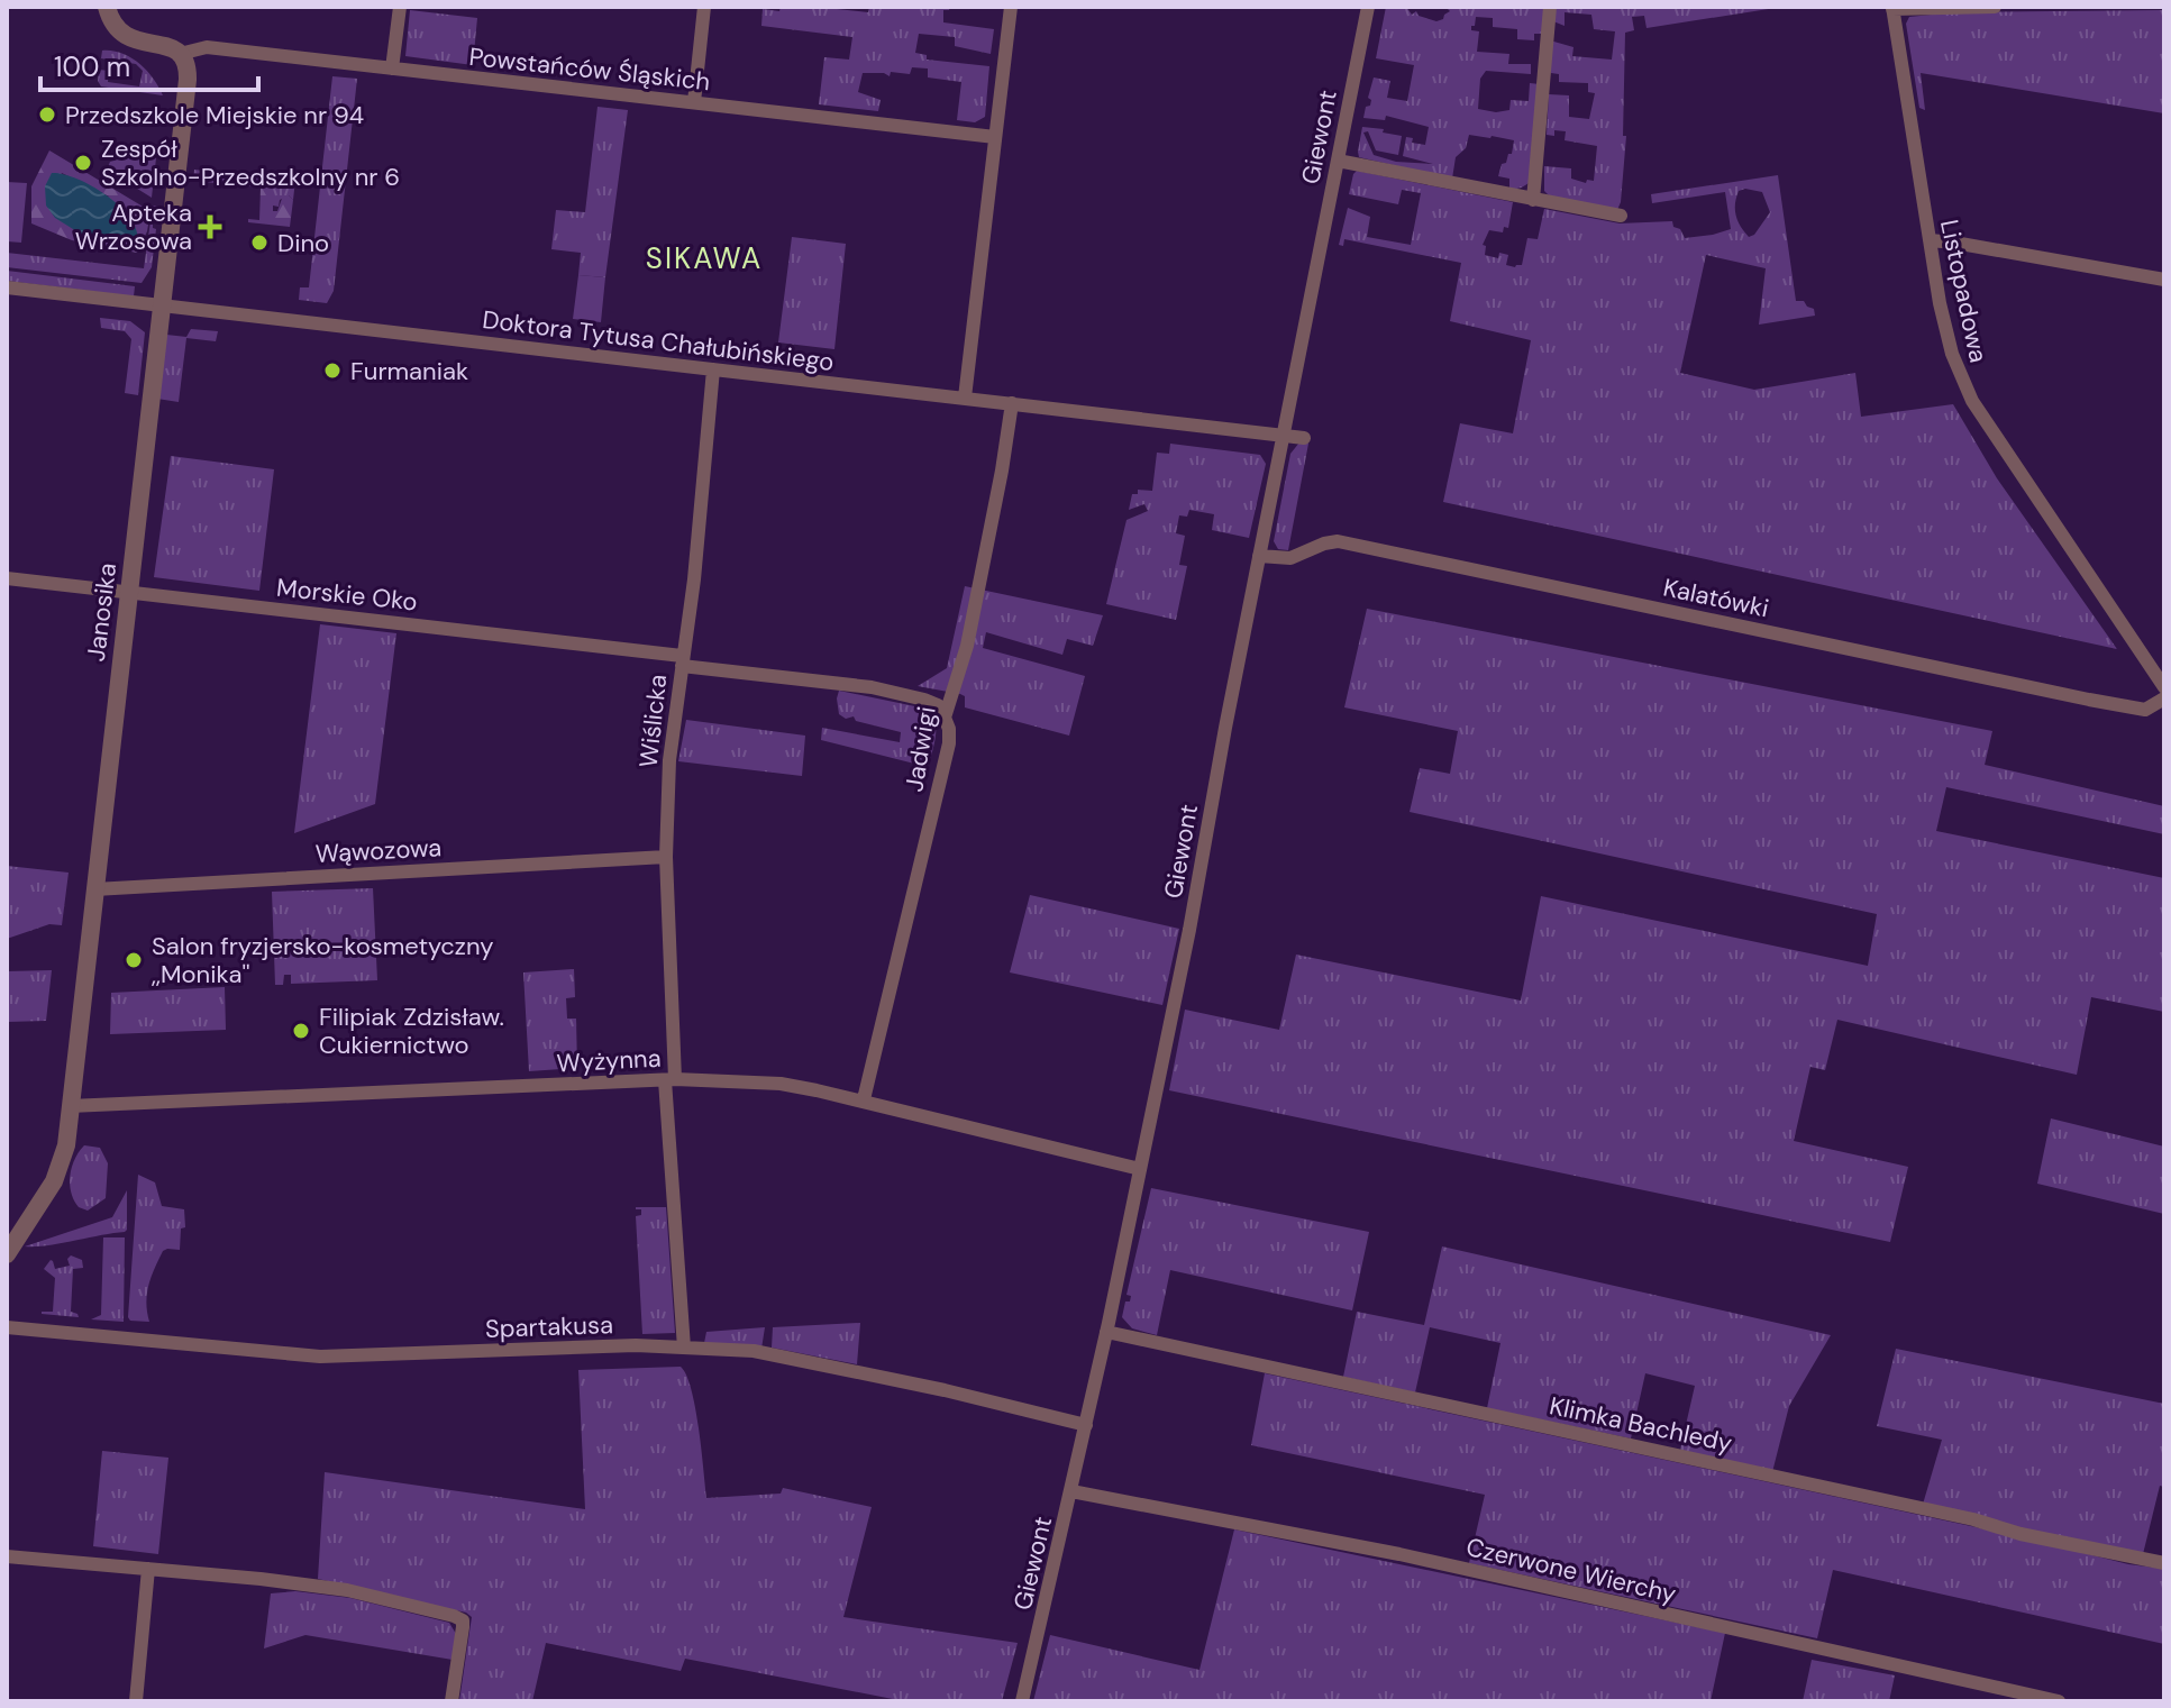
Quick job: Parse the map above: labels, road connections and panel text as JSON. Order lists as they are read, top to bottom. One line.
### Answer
{"streets":{"street":["Powstańców Śląskich","Giewont","Listopadowa","Doktora Tytusa Chałubińskiego","Morskie Oko","Kalatówki","Janosika","Wiślicka","Jadwigi","Wąwozowa","Wyżynna","Spartakusa","Klimka Bachledy","Czerwone Wierchy"]},"crossings":[["Powstańców Śląskich","Janosika"],["Giewont","Doktora Tytusa Chałubińskiego"],["Giewont","Kalatówki"],["Giewont","Wyżynna"],["Giewont","Spartakusa"],["Giewont","Klimka Bachledy"],["Giewont","Czerwone Wierchy"],["Doktora Tytusa Chałubińskiego","Janosika"],["Doktora Tytusa Chałubińskiego","Wiślicka"],["Doktora Tytusa Chałubińskiego","Jadwigi"],["Morskie Oko","Janosika"],["Morskie Oko","Wiślicka"],["Morskie Oko","Jadwigi"],["Janosika","Wąwozowa"],["Janosika","Wyżynna"],["Wiślicka","Wąwozowa"],["Wiślicka","Wyżynna"],["Wiślicka","Spartakusa"],["Jadwigi","Wyżynna"]],"districts":["SIKAWA"],"places":{"other":["Przedszkole Miejskie nr 94","Zespół Szkolno-Przedszkolny nr 6","Dino","Furmaniak","Salon fryzjersko-kosmetyczny ,,Monika''","Filipiak Zdzisław. Cukiernictwo"],"health":["Apteka Wrzosowa"]},"scale_bar":"100 m"}
